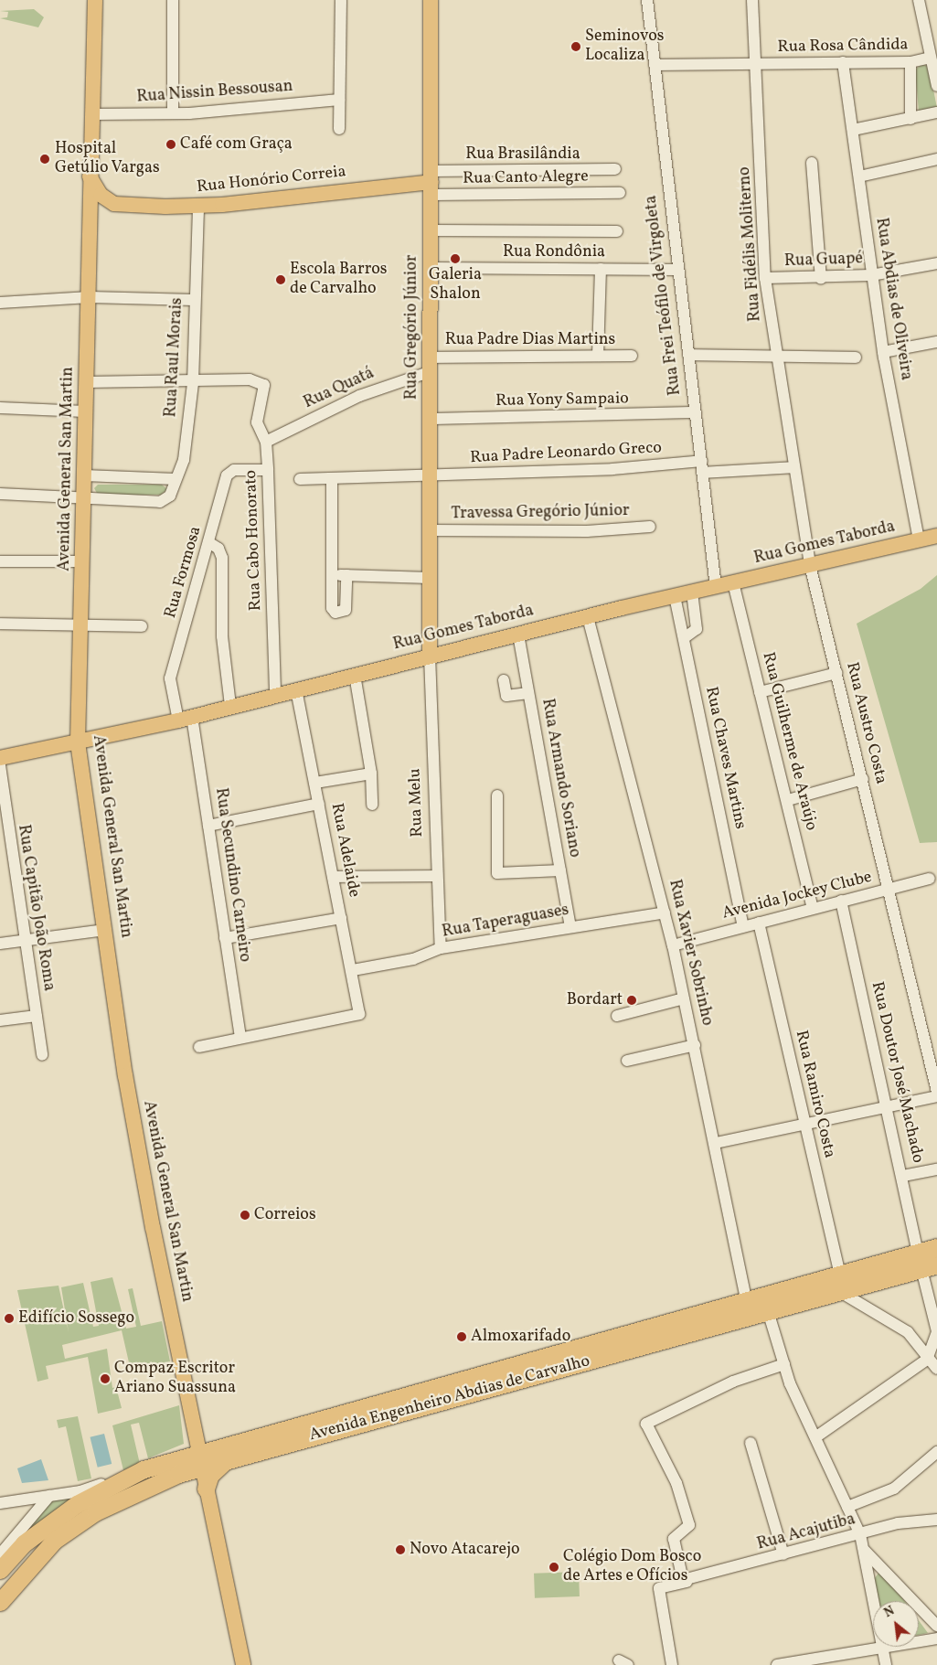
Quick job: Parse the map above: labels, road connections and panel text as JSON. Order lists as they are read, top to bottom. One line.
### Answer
{"streets":{"highway":["Avenida Engenheiro Abdias de Carvalho"],"main road":["Rua Honório Correia","Rua Gregório Júnior","Avenida General San Martin","Rua Gomes Taborda"],"street":["Rua Rosa Cândida","Rua Nissin Bessousan","Rua Brasilândia","Rua Canto Alegre","Rua Fidélis Moliterno","Rua Rondônia","Rua Guapé","Rua Frei Teófilo de Virgoleta","Rua Abdias de Oliveira","Rua Padre Dias Martins","Rua Raul Morais","Rua Quatá","Rua Yony Sampaio","Rua Padre Leonardo Greco","Travessa Gregório Júnior","Rua Cabo Honorato","Rua Formosa","Rua Austro Costa","Rua Guilherme de Araújo","Rua Chaves Martins","Rua Armando Soriano","Rua Melu","Rua Adelaide","Rua Secundino Carneiro","Avenida Jockey Clube","Rua Capitão João Roma","Rua Taperaguases","Rua Xavier Sobrinho","Rua Doutor José Machado","Rua Ramiro Costa","Rua Acajutiba"]},"crossings":[["Rua Rosa Cândida","Rua Fidélis Moliterno"],["Rua Rosa Cândida","Rua Frei Teófilo de Virgoleta"],["Rua Rosa Cândida","Rua Abdias de Oliveira"],["Rua Nissin Bessousan","Avenida General San Martin"],["Rua Brasilândia","Rua Canto Alegre"],["Rua Brasilândia","Rua Honório Correia"],["Rua Brasilândia","Rua Gregório Júnior"],["Rua Canto Alegre","Rua Honório Correia"],["Rua Canto Alegre","Rua Gregório Júnior"],["Rua Honório Correia","Rua Gregório Júnior"],["Rua Honório Correia","Rua Raul Morais"],["Rua Honório Correia","Avenida General San Martin"],["Rua Fidélis Moliterno","Rua Guapé"],["Rua Fidélis Moliterno","Rua Gomes Taborda"],["Rua Fidélis Moliterno","Rua Austro Costa"],["Rua Rondônia","Rua Frei Teófilo de Virgoleta"],["Rua Rondônia","Rua Gregório Júnior"],["Rua Guapé","Rua Abdias de Oliveira"],["Rua Frei Teófilo de Virgoleta","Rua Yony Sampaio"],["Rua Frei Teófilo de Virgoleta","Rua Padre Leonardo Greco"],["Rua Frei Teófilo de Virgoleta","Rua Gomes Taborda"],["Rua Abdias de Oliveira","Rua Gomes Taborda"],["Rua Gregório Júnior","Rua Padre Dias Martins"],["Rua Gregório Júnior","Rua Quatá"],["Rua Gregório Júnior","Rua Yony Sampaio"],["Rua Gregório Júnior","Rua Padre Leonardo Greco"],["Rua Gregório Júnior","Travessa Gregório Júnior"],["Rua Gregório Júnior","Rua Gomes Taborda"],["Rua Gregório Júnior","Rua Melu"],["Rua Raul Morais","Avenida General San Martin"],["Rua Raul Morais","Rua Cabo Honorato"],["Rua Quatá","Rua Cabo Honorato"],["Avenida General San Martin","Rua Gomes Taborda"],["Avenida General San Martin","Avenida Engenheiro Abdias de Carvalho"],["Rua Cabo Honorato","Rua Gomes Taborda"],["Rua Cabo Honorato","Rua Formosa"],["Rua Gomes Taborda","Rua Formosa"],["Rua Gomes Taborda","Rua Austro Costa"],["Rua Gomes Taborda","Rua Guilherme de Araújo"],["Rua Gomes Taborda","Rua Chaves Martins"],["Rua Gomes Taborda","Rua Armando Soriano"],["Rua Gomes Taborda","Rua Melu"],["Rua Gomes Taborda","Rua Adelaide"],["Rua Gomes Taborda","Rua Secundino Carneiro"],["Rua Gomes Taborda","Rua Xavier Sobrinho"],["Rua Formosa","Rua Secundino Carneiro"],["Rua Austro Costa","Avenida Jockey Clube"],["Rua Guilherme de Araújo","Avenida Jockey Clube"],["Rua Chaves Martins","Avenida Jockey Clube"],["Rua Armando Soriano","Rua Taperaguases"],["Rua Melu","Rua Taperaguases"],["Rua Adelaide","Rua Secundino Carneiro"],["Rua Adelaide","Rua Taperaguases"],["Avenida Jockey Clube","Rua Xavier Sobrinho"],["Avenida Jockey Clube","Rua Doutor José Machado"],["Avenida Jockey Clube","Rua Ramiro Costa"],["Rua Taperaguases","Rua Xavier Sobrinho"],["Rua Xavier Sobrinho","Avenida Engenheiro Abdias de Carvalho"],["Rua Doutor José Machado","Avenida Engenheiro Abdias de Carvalho"],["Rua Ramiro Costa","Avenida Engenheiro Abdias de Carvalho"]],"places":["Seminovos Localiza","Café com Graça","Hospital Getúlio Vargas","Galeria Shalon","Escola Barros de Carvalho","Bordart","Correios","Edifício Sossego","Almoxarifado","Compaz Escritor Ariano Suassuna","Novo Atacarejo","Colégio Dom Bosco de Artes e Ofícios"],"north":"top left"}
